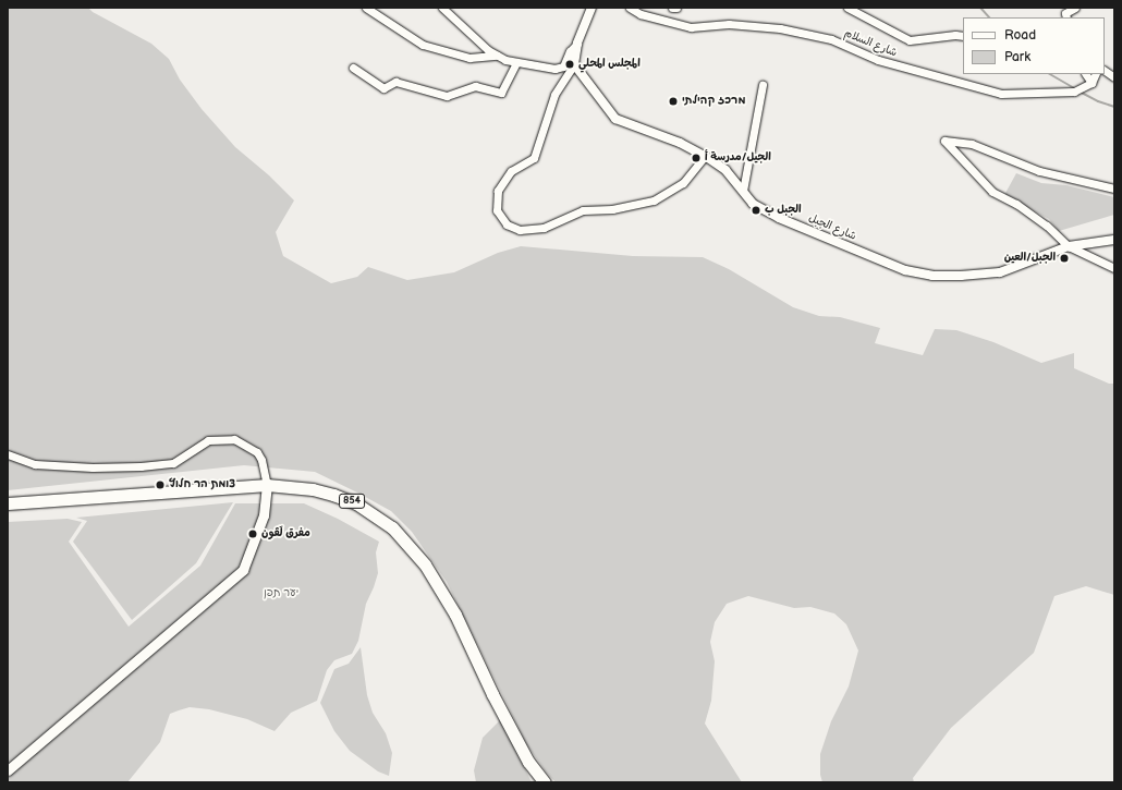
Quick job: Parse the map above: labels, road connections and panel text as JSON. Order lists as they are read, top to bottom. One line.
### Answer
{"streets":{"main road":["854"],"street":["شارع السلام","شارع الجبل"]},"parks":["יער תפן"],"places":["المجلس المحلي","מרכז קהילתי","الجيل/مدرسة أ","الجبل ب","الجبل/العين","צומת הר חלוץ","مفرق لَڤون"],"legend":["Road","Park"]}
